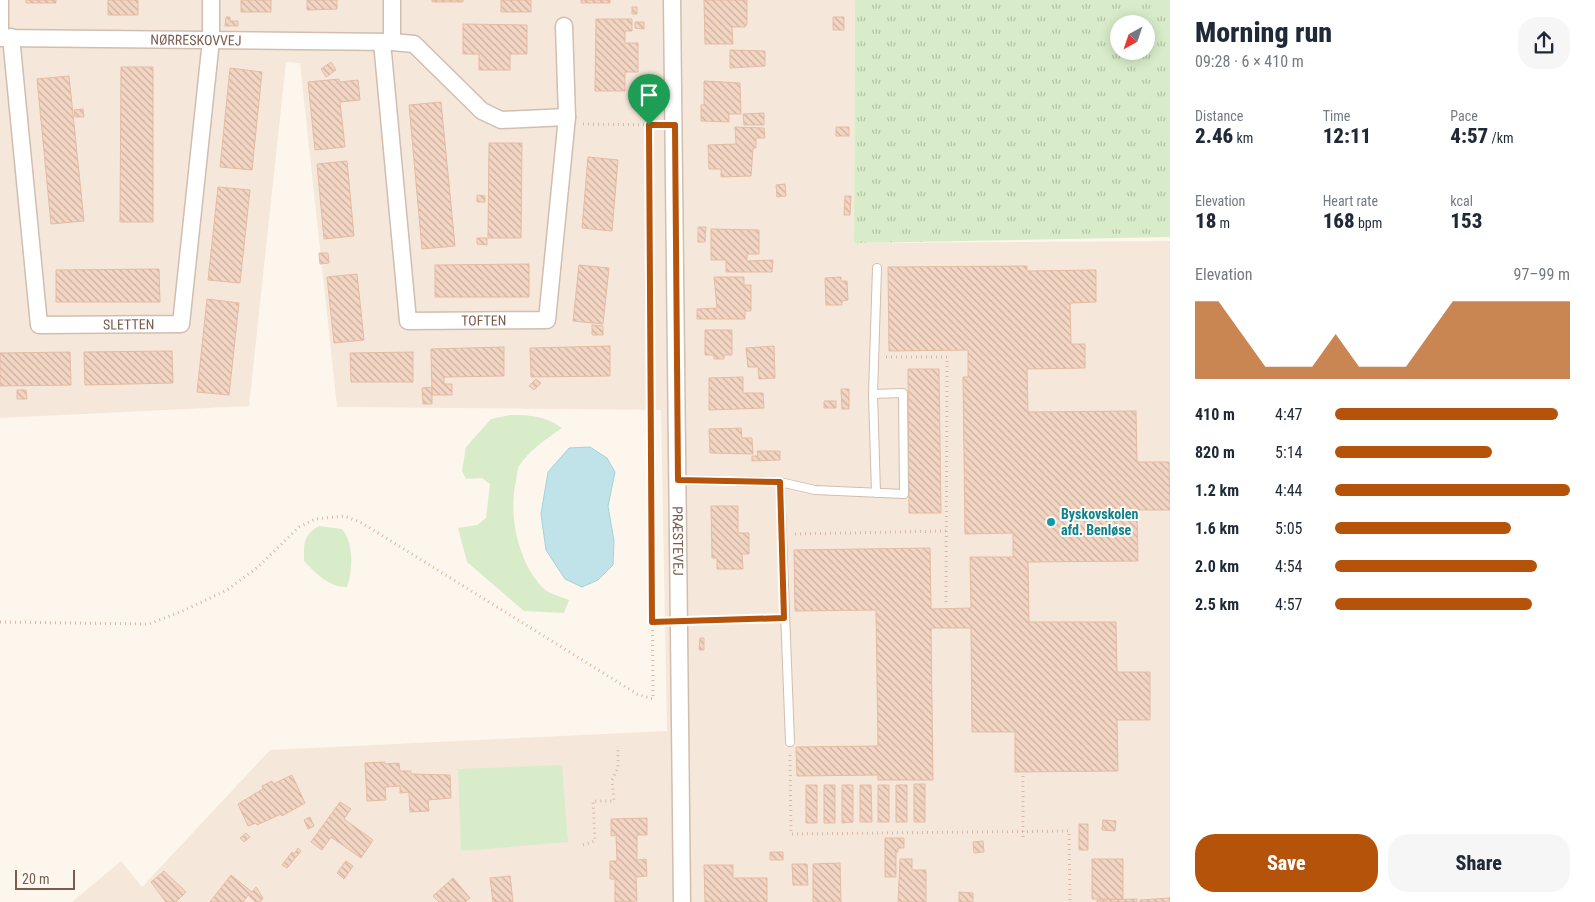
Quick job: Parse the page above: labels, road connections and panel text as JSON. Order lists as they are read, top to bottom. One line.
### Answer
{"streets":{"street":["NØRRESKOVVEJ","TOFTEN","SLETTEN","PRÆSTEVEJ"]},"crossings":[["NØRRESKOVVEJ","TOFTEN"],["NØRRESKOVVEJ","SLETTEN"]],"places":["Byskovskolen afd. Benløse"],"scale_bar":"20 m","north":"bottom left","page":{"heading":["Morning run","09:28 · 6 × 410 m"],"stats":[["Distance","2.46 km"],["Time","12:11"],["Pace","4:57 /km"],["Elevation","18 m"],["Heart rate","168 bpm"],["kcal","153"]],"chart":["Elevation","97–99 m"],"list":[{"name":"410 m","note":"4:47"},{"name":"820 m","note":"5:14"},{"name":"1.2 km","note":"4:44"},{"name":"1.6 km","note":"5:05"},{"name":"2.0 km","note":"4:54"},{"name":"2.5 km","note":"4:57"}],"buttons":["Save","Share"],"scale":"20 m"}}
